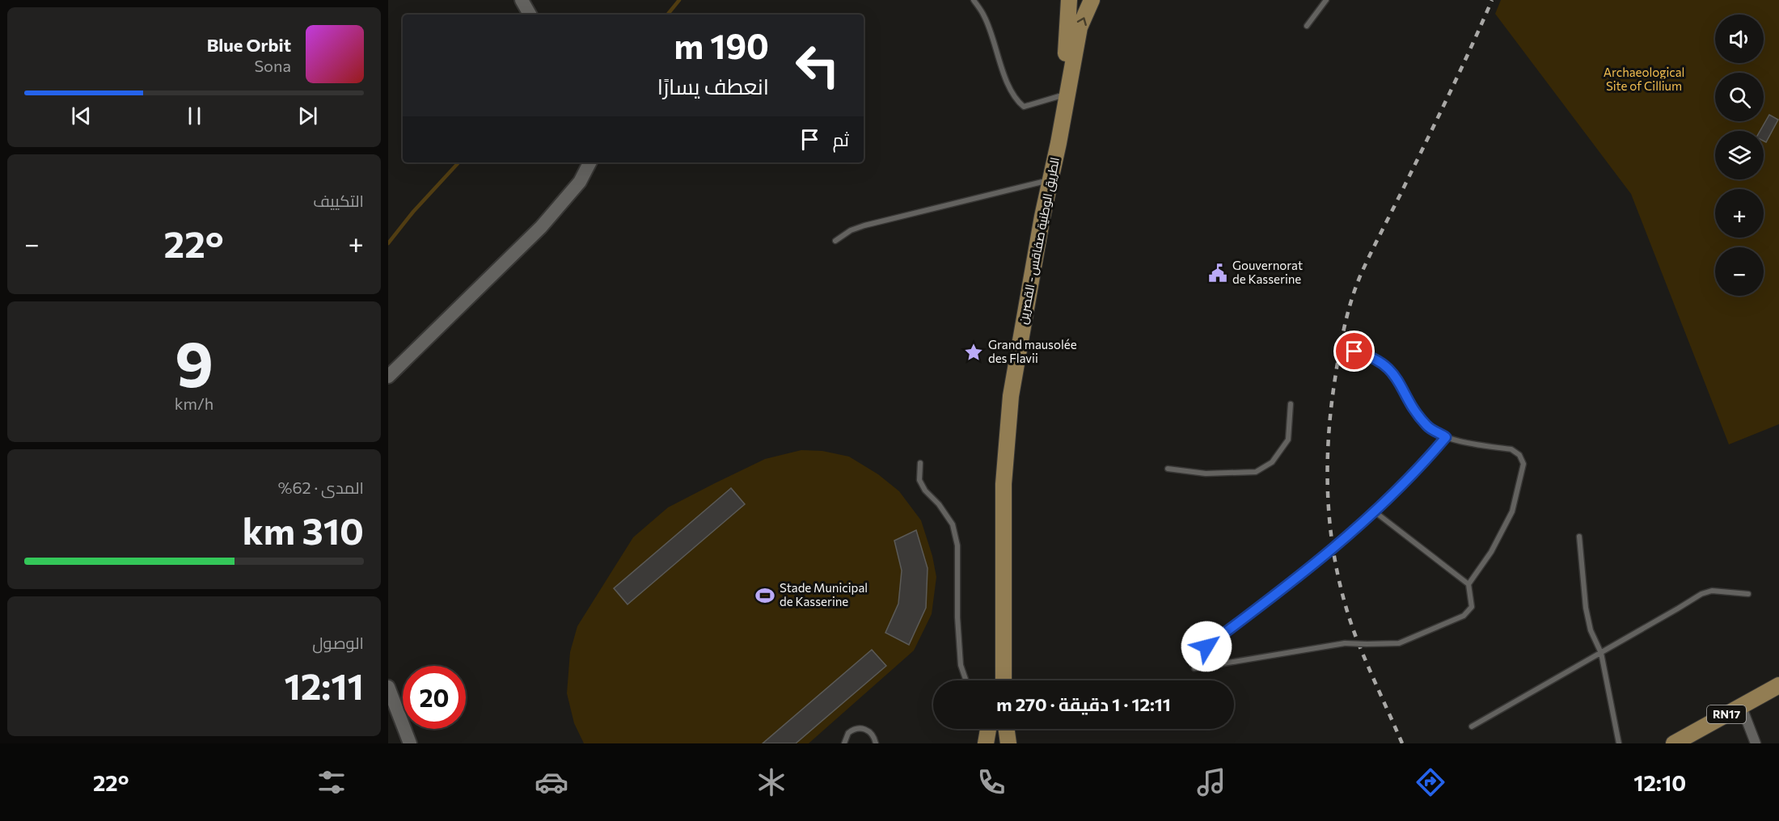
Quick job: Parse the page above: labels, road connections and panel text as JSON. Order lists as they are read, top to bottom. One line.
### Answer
{"streets":{"main road":["الطريق الوطنية صفاقس - القصرين","RN17"]},"parks":["Archaeological Site of Cillium"],"places":{"public building":["Gouvernorat de Kasserine"],"place":["Grand mausolée des Flavii"],"sports":["Stade Municipal de Kasserine"]},"page":{"map_buttons":["+","−"],"turn":["190 m","انعطف يسارًا"],"song":["Blue Orbit","Sona"],"then":"ثم","tile":["التكييف",["9","km/h"],["المدى · 62%","310 km"],["الوصول","12:11"]],"heat":["−","22°","+"],"limit":"20","trip":"12:11 · 1 دقيقة · 270 m","tabs":["12:10","22°"]}}
